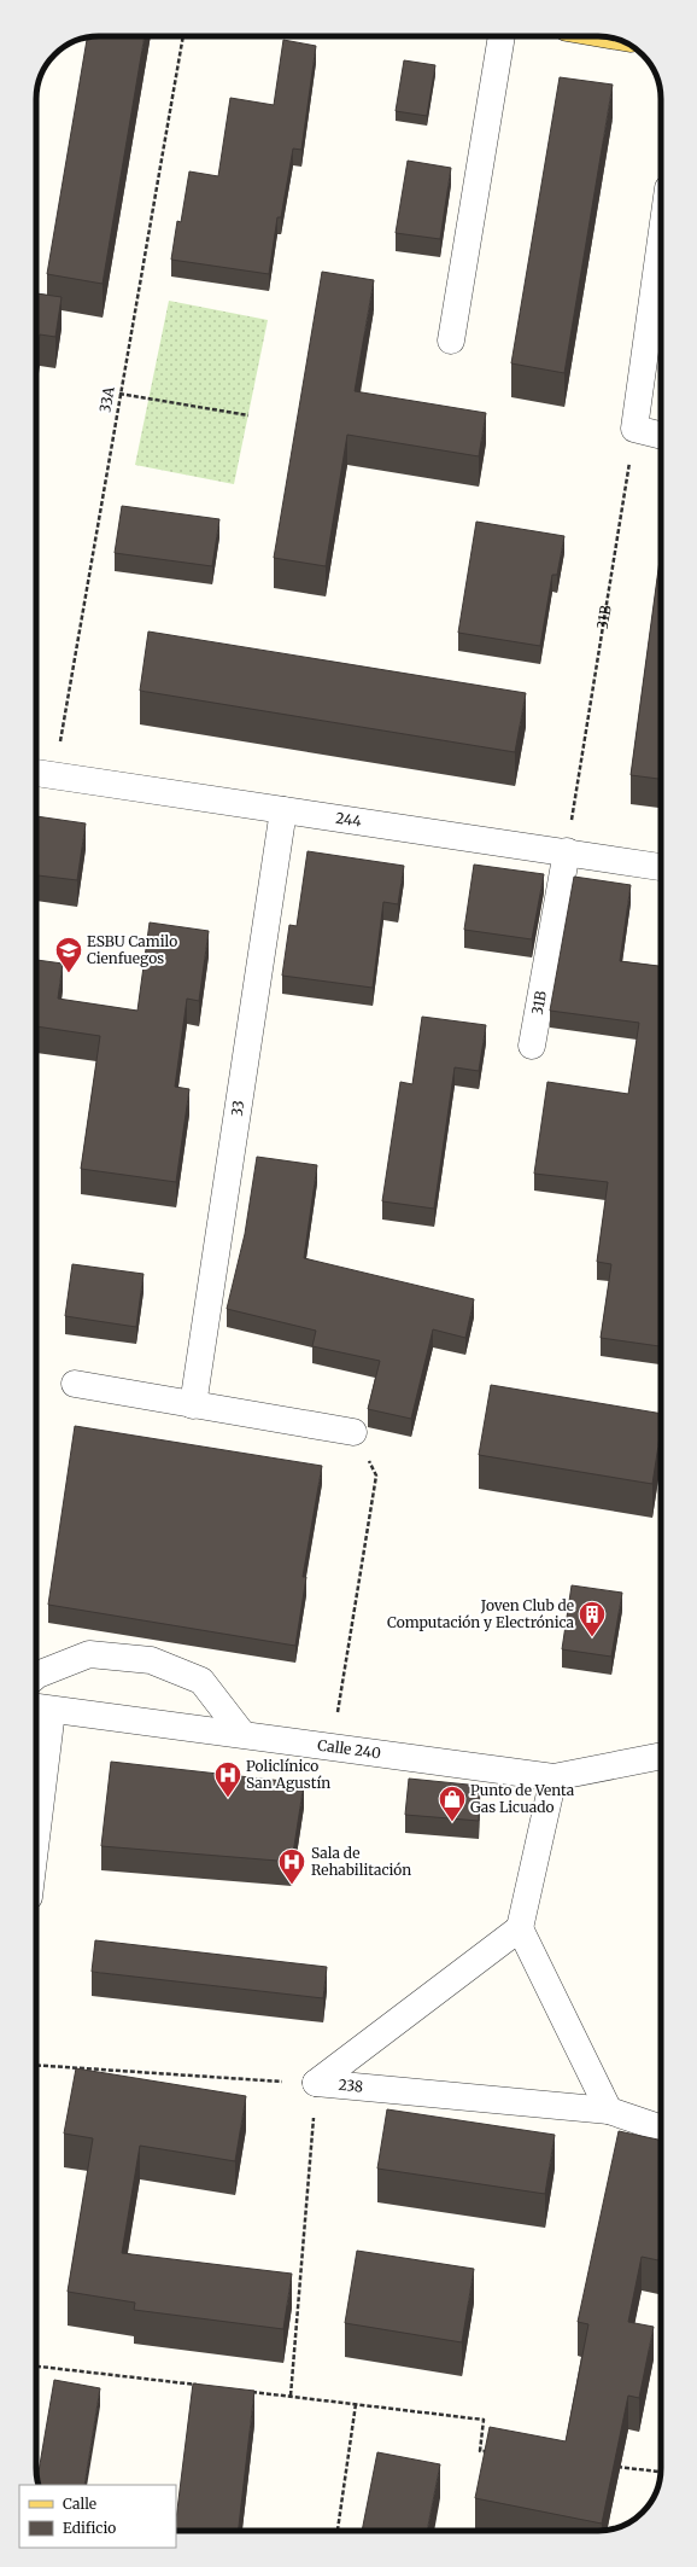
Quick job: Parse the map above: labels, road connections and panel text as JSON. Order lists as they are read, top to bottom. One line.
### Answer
{"streets":{"street":["31B","244","33","Calle 240","238"],"path":["33A"]},"crossings":[["33A","244"],["31B","244"],["244","33"]],"places":{"school or university":["ESBU Camilo Cienfuegos"],"building":["Joven Club de Computación y Electrónica"],"hospital":["Policlínico San Agustín","Sala de Rehabilitación"],"shop":["Punto de Venta Gas Licuado"]},"legend":["Calle","Edificio"]}
